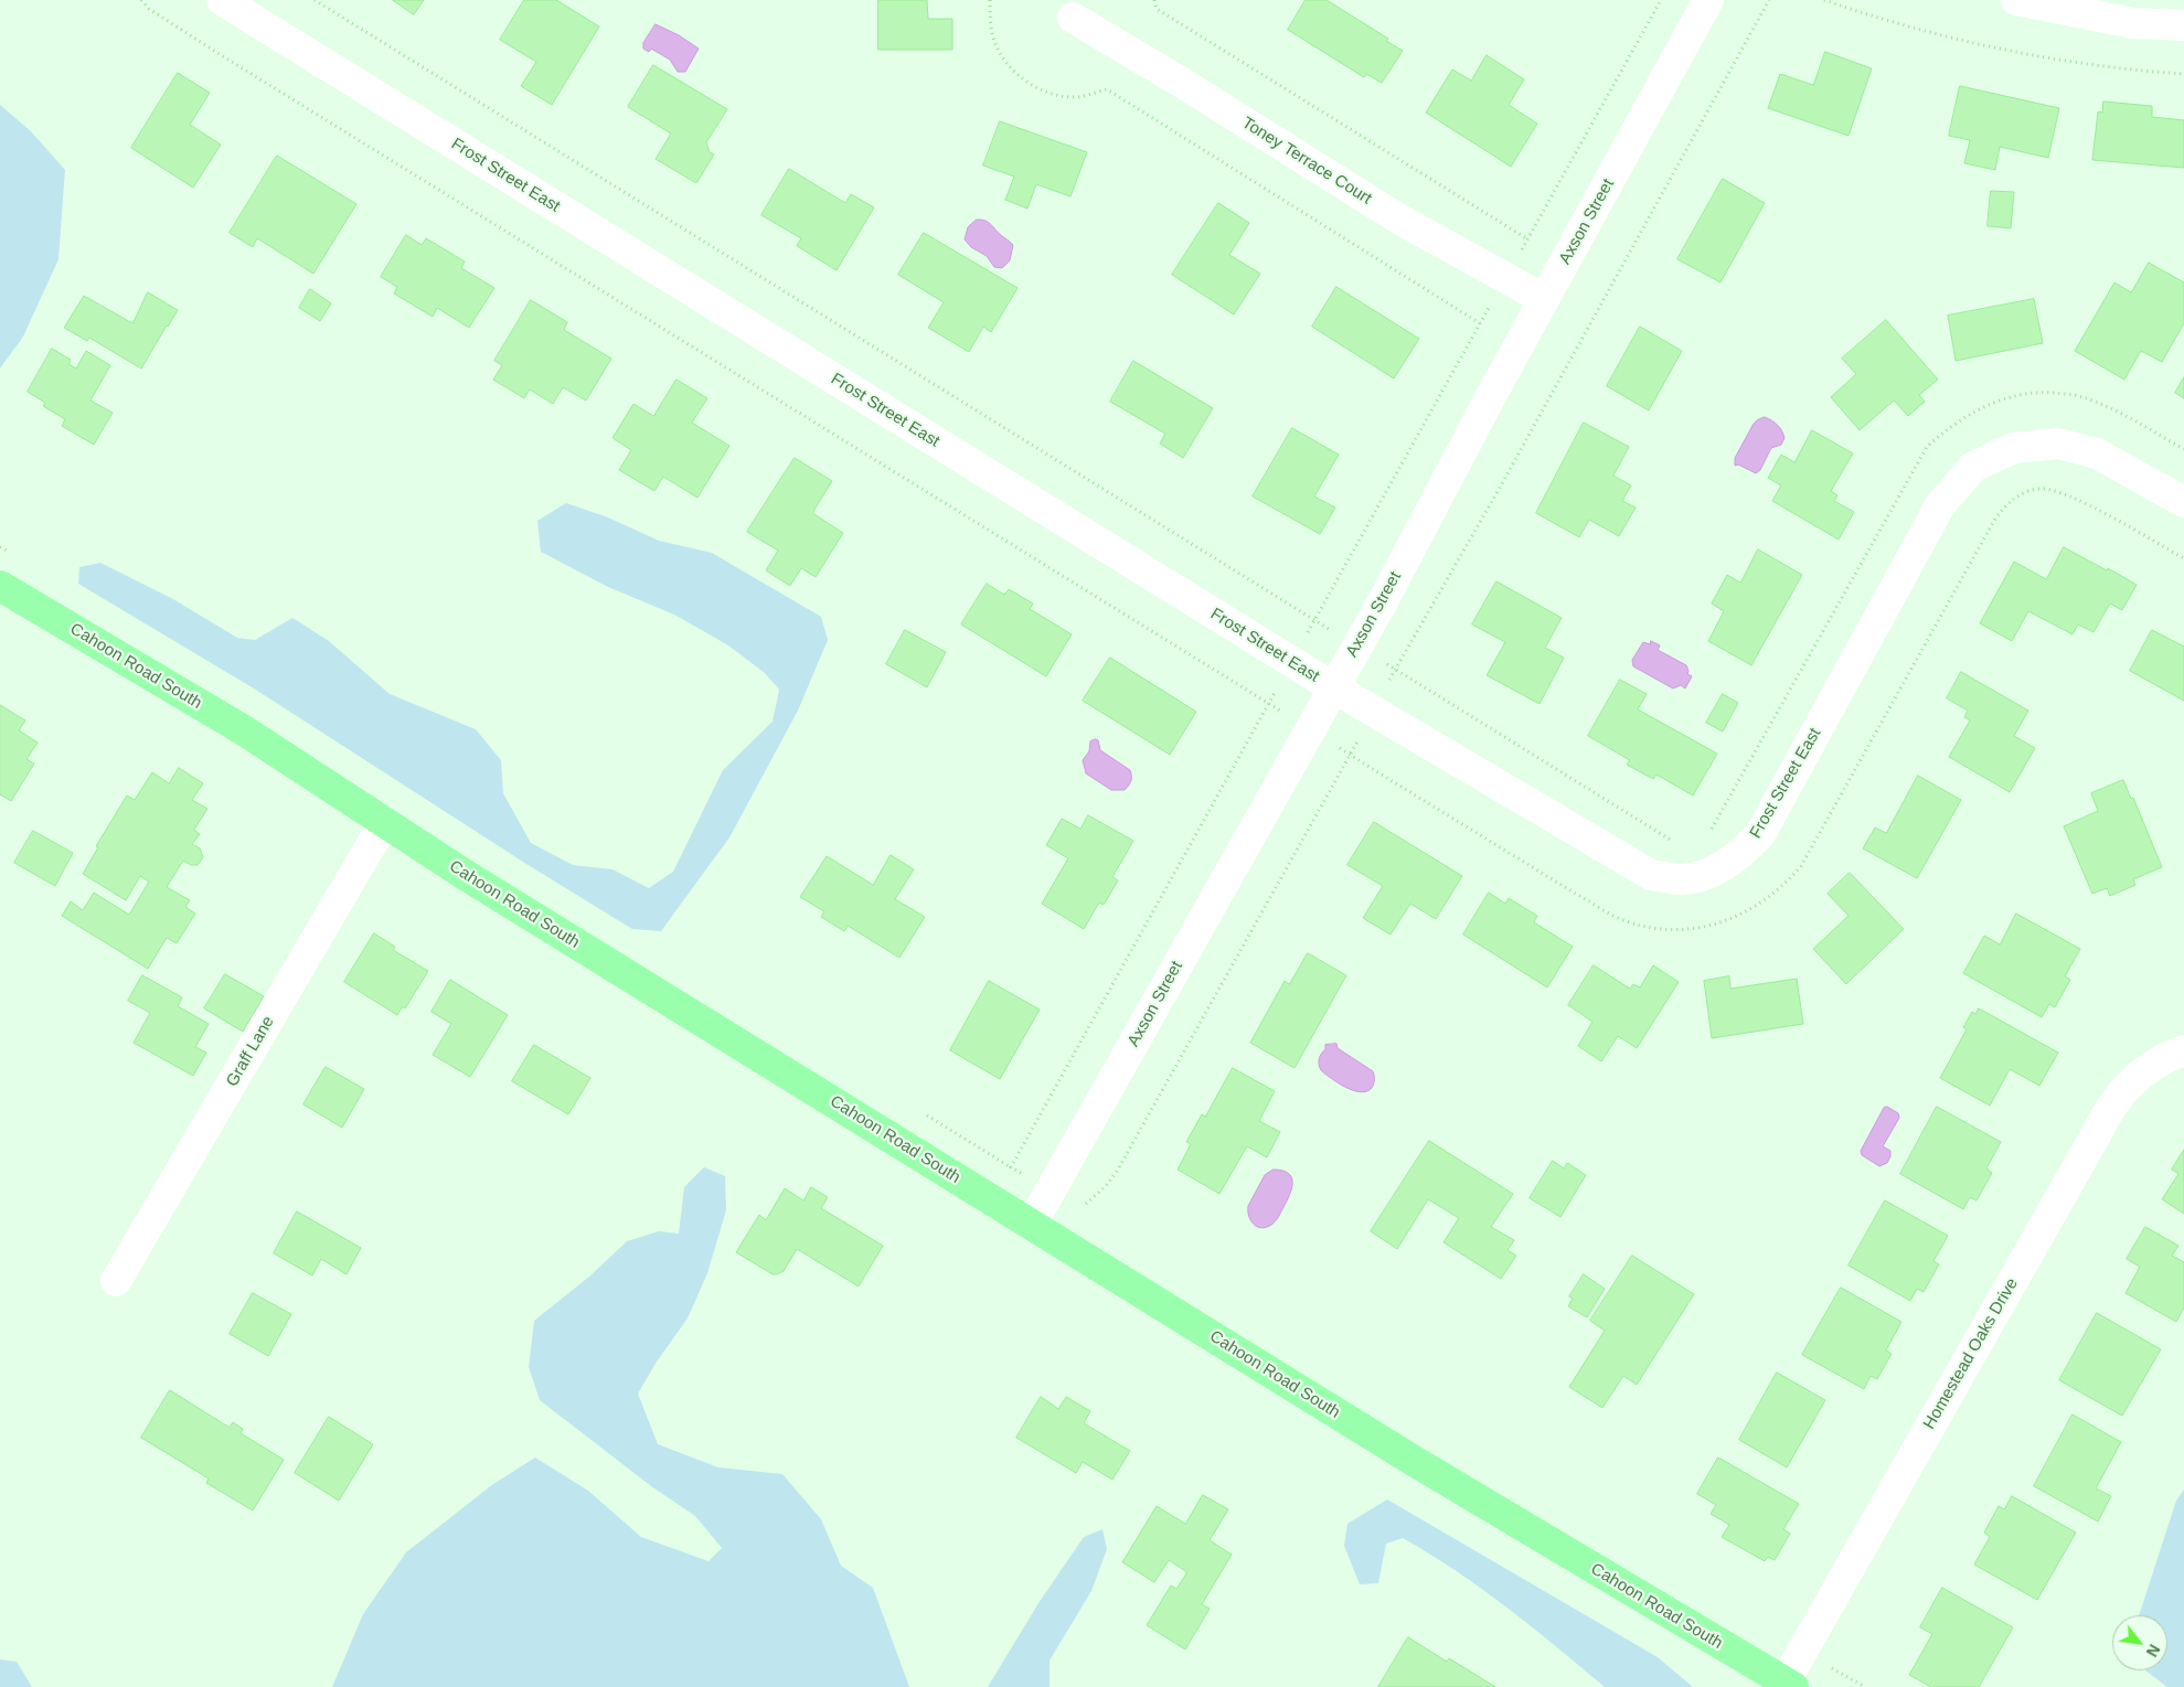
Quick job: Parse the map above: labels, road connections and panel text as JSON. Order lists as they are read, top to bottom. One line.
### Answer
{"streets":{"main road":["Cahoon Road South"],"street":["Toney Terrace Court","Frost Street East","Axson Street","Graff Lane","Homestead Oaks Drive"]},"crossings":[["Toney Terrace Court","Axson Street"],["Frost Street East","Axson Street"],["Axson Street","Cahoon Road South"],["Cahoon Road South","Graff Lane"],["Cahoon Road South","Homestead Oaks Drive"]],"north":"bottom right"}
